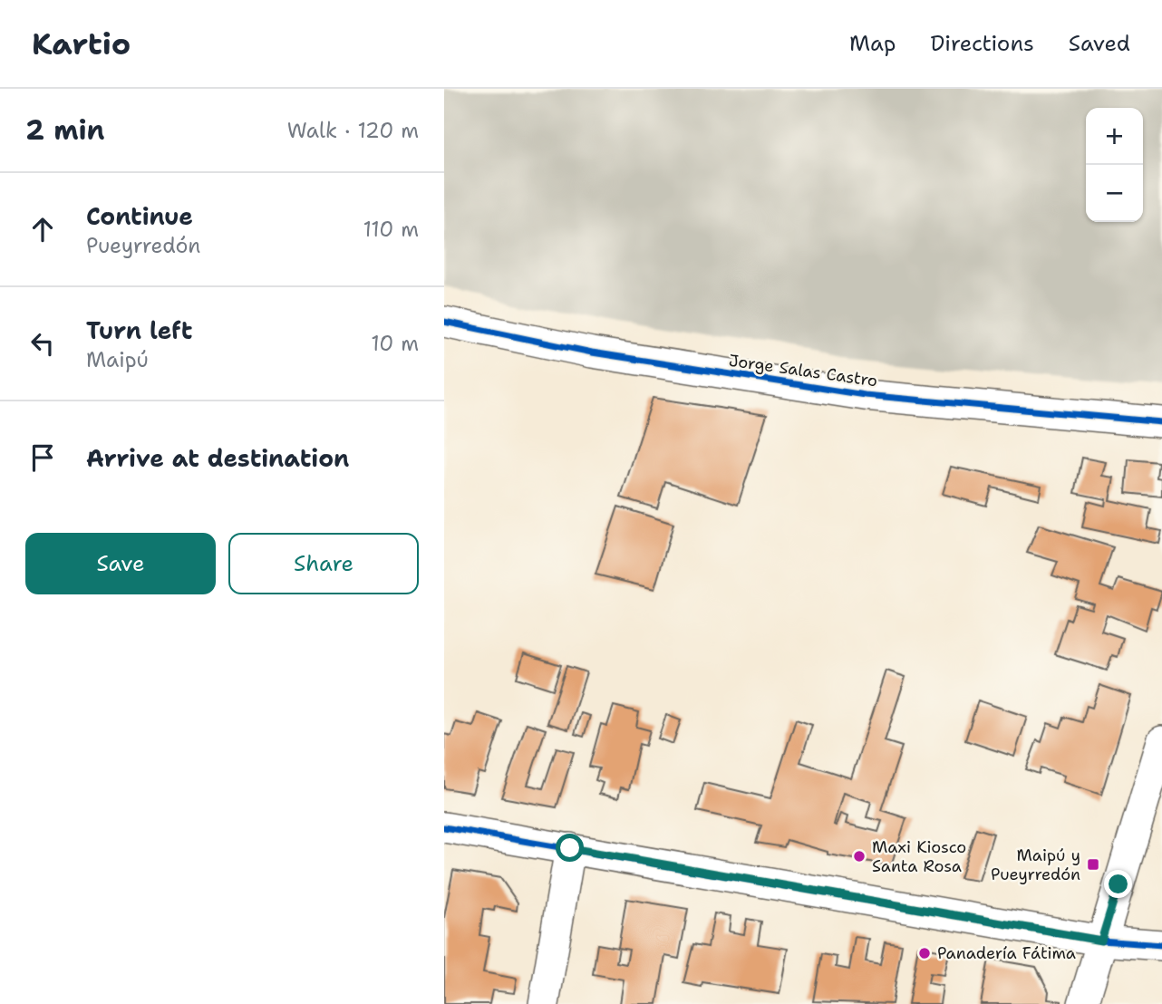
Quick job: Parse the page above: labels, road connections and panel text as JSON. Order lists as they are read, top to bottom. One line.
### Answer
{"streets":{"street":["Jorge Salas Castro"]},"places":{"other":["Maxi Kiosco Santa Rosa","Panadería Fátima"],"transit":["Maipú y Pueyrredón"]},"page":{"header":"Kartio","nav":["Map","Directions","Saved"],"heading":["2 min","Walk · 120 m"],"map_buttons":["+","−"],"list":[["Continue","Pueyrredón","110 m"],["Turn left","Maipú","10 m"],"Arrive at destination"],"buttons":["Save","Share"]}}
